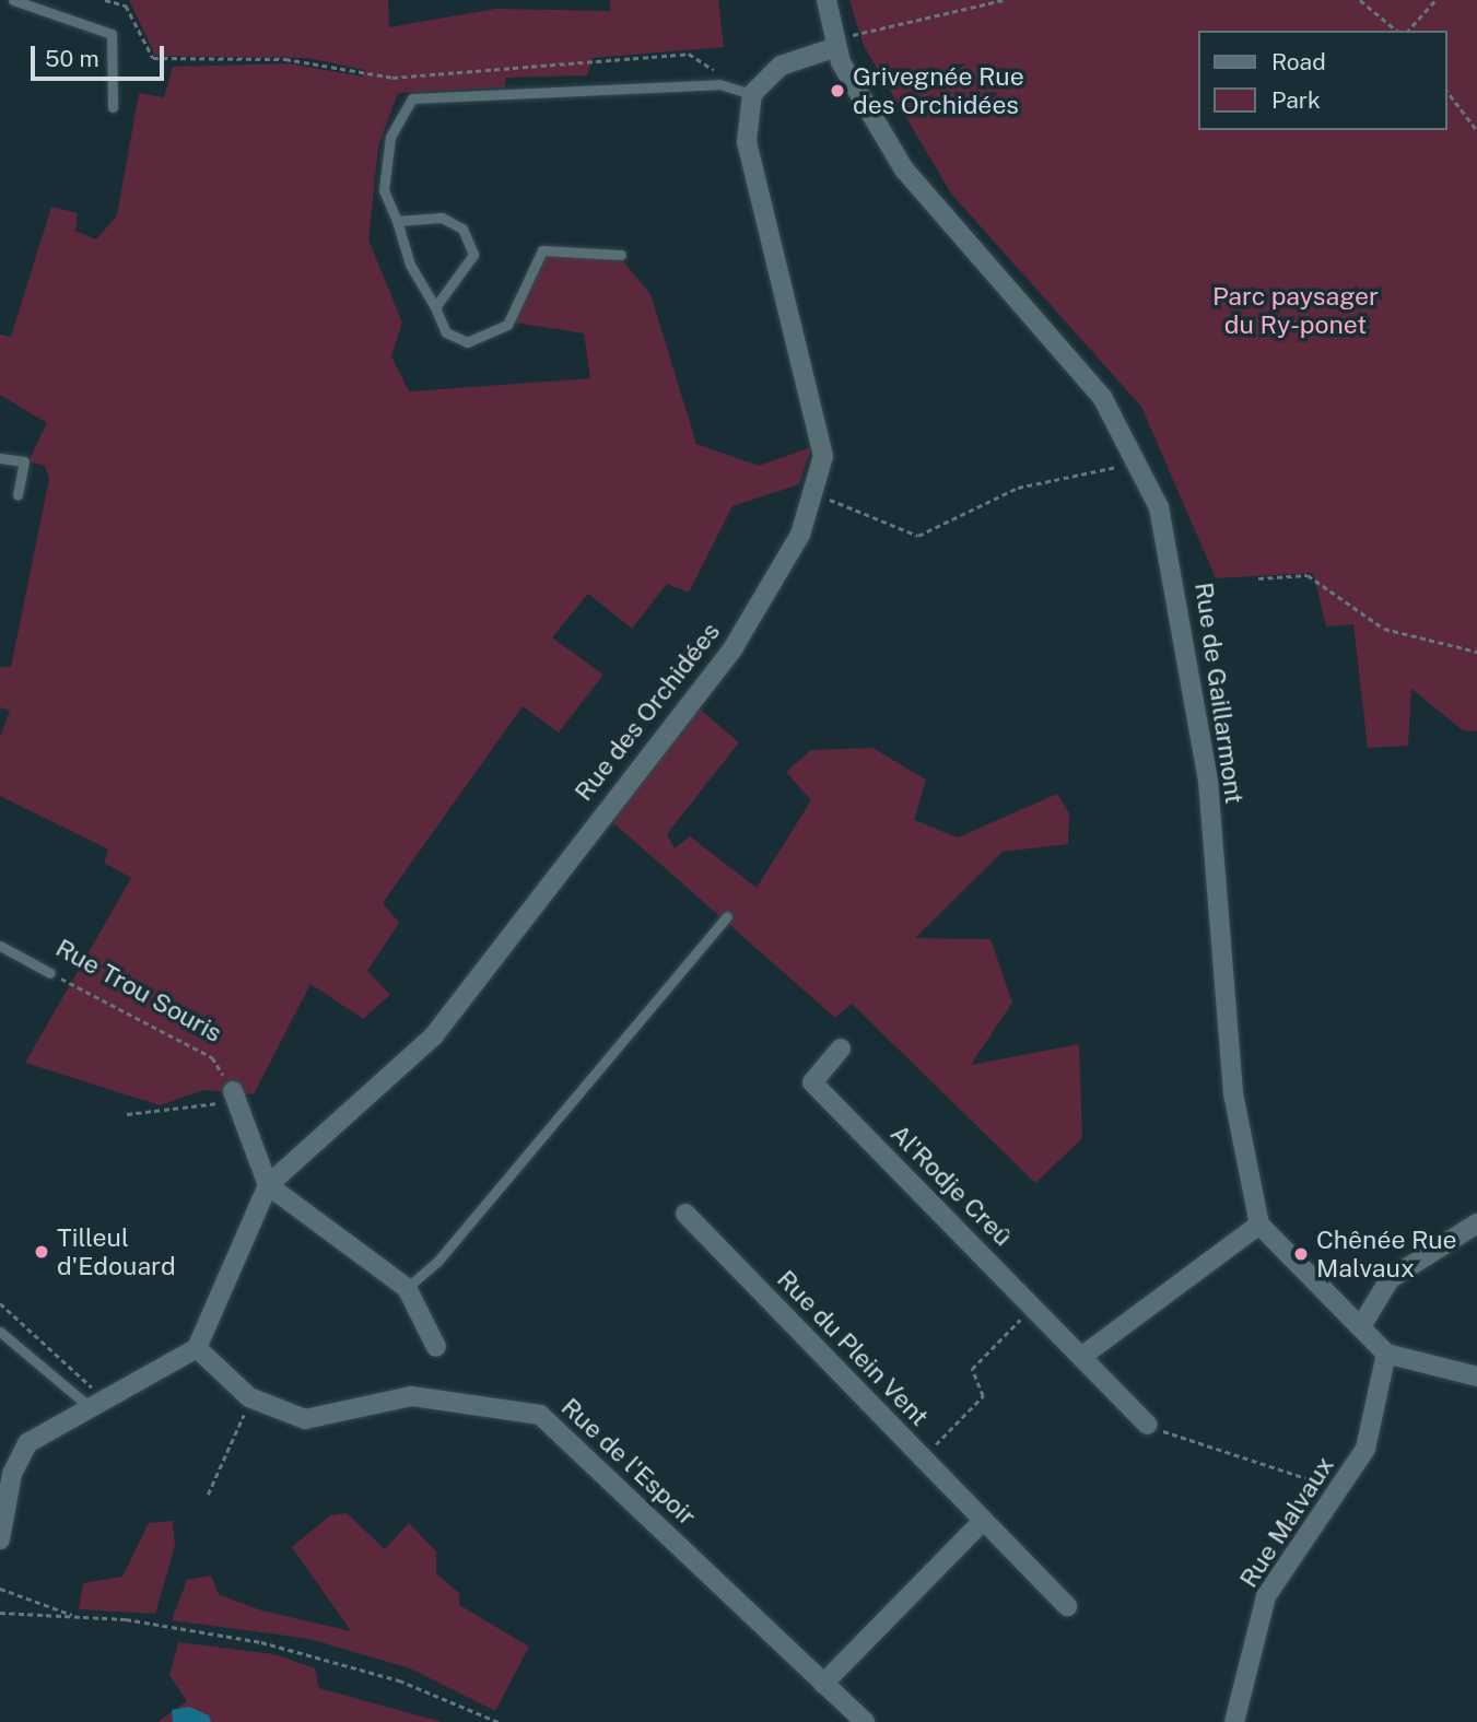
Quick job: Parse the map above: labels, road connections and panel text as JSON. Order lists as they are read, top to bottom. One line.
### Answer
{"streets":{"street":["Rue de Gaillarmont","Rue des Orchidées","Al'Rodje Creû","Rue du Plein Vent","Rue de l'Espoir","Rue Malvaux"],"lane":["Rue Trou Souris"]},"crossings":[["Rue de Gaillarmont","Rue Malvaux"],["Rue des Orchidées","Rue de l'Espoir"]],"parks":["Parc paysager du Ry-ponet"],"places":["Grivegnée Rue des Orchidées","Tilleul d'Edouard","Chênée Rue Malvaux"],"legend":["Road","Park"],"scale_bar":"50 m"}
